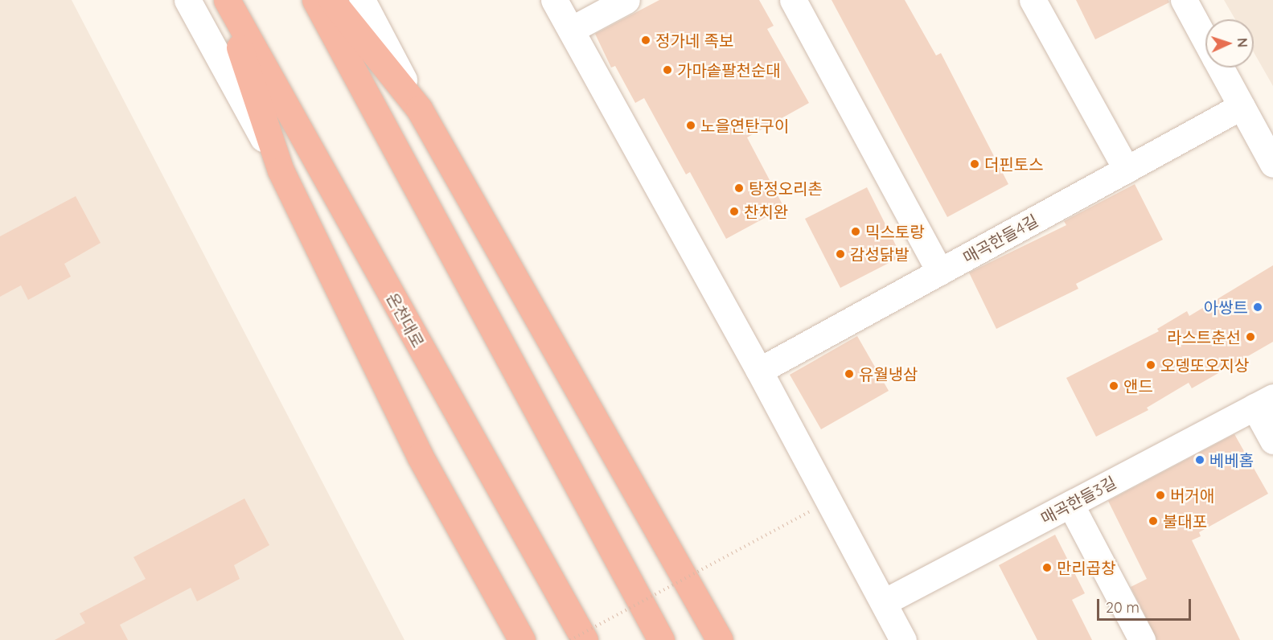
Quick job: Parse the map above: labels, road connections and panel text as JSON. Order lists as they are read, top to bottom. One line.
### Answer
{"streets":{"highway":["온천대로"],"street":["매곡한들4길","매곡한들3길"]},"places":["정가네 족보","가마솥팔천순대","노을연탄구이","더핀토스","탕정오리촌","찬치완","믹스토랑","감성닭발","아쌍트","라스트춘선","오뎅또오지상","유월냉삼","앤드","베베홈","버거애","불대포","만리곱창"],"scale_bar":"20 m","north":"right"}
